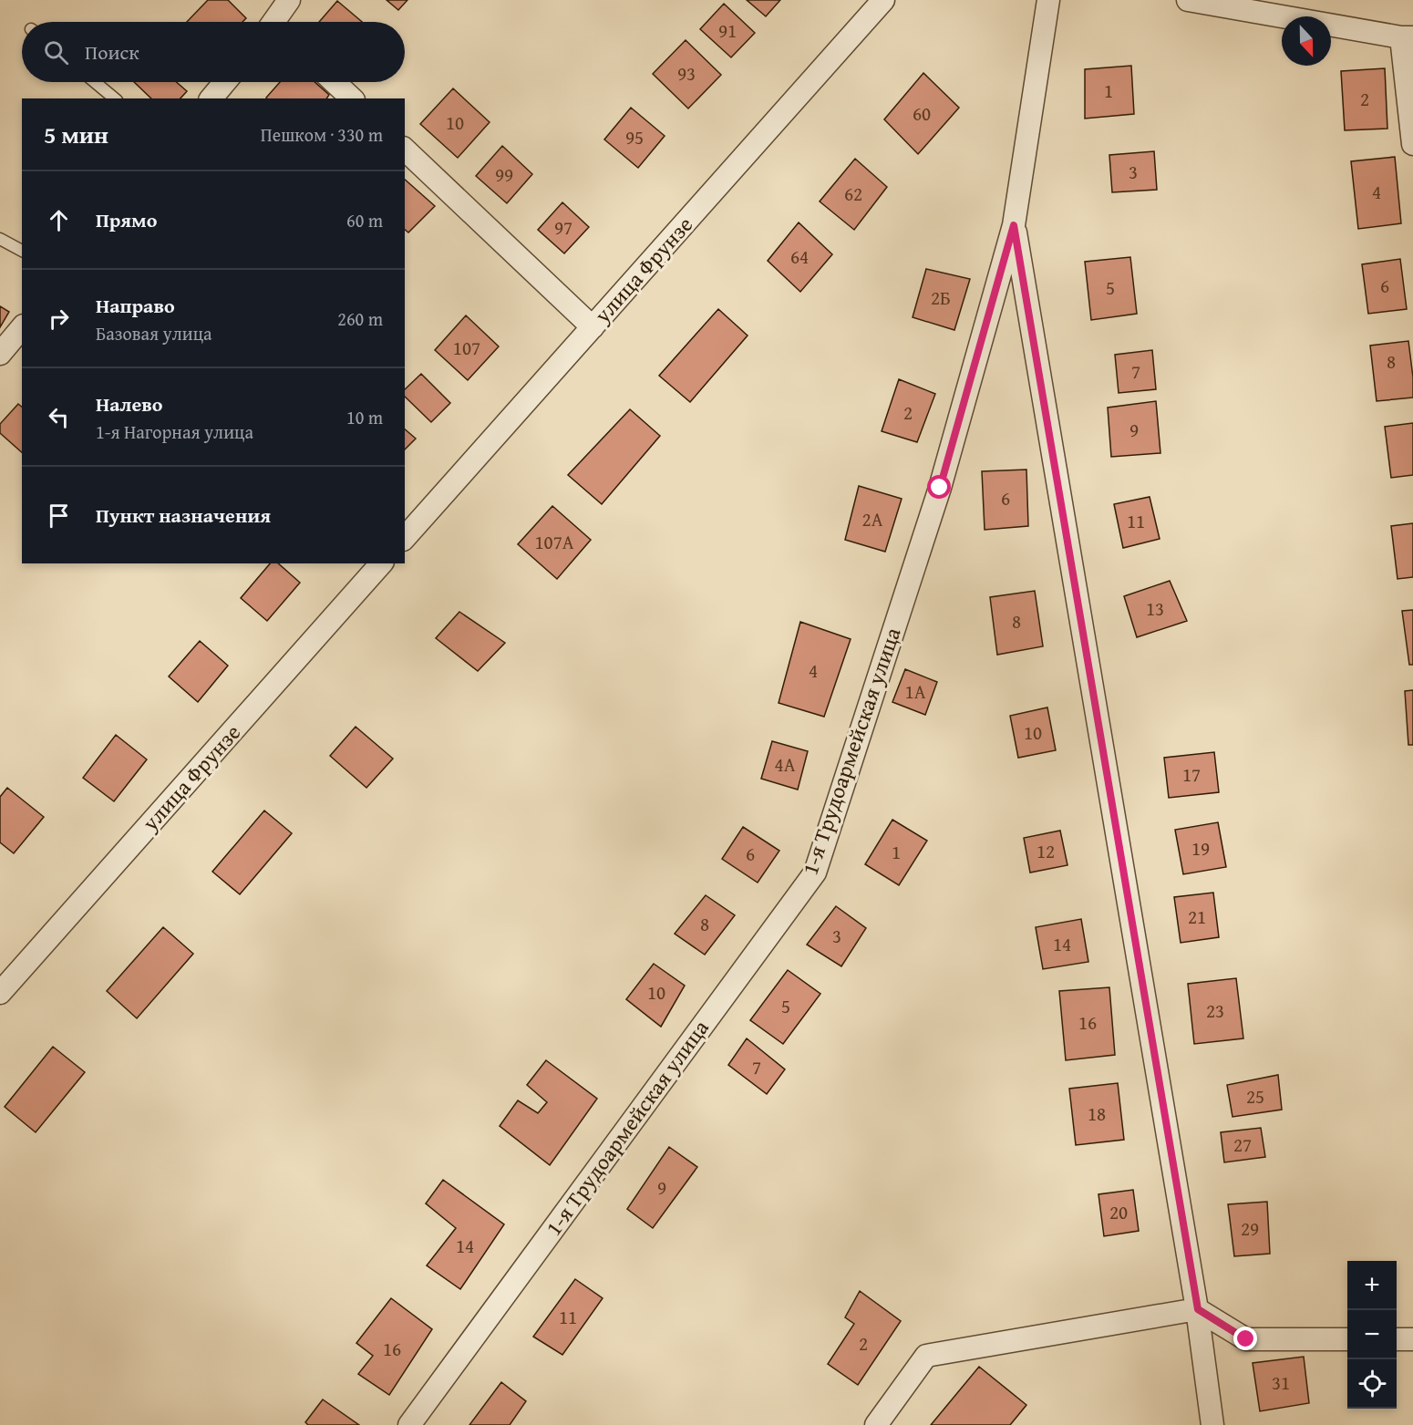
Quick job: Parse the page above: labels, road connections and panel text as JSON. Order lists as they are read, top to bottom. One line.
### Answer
{"streets":{"street":["улица Фрунзе","1-я Трудоармейская улица"]},"house_numbers":["91","93","1","2","60","10","95","3","99","4","62","97","64","6","5","2Б","107","8","7","2","9","6","2А","11","107А","13","8","4","1А","10","4А","17","19","12","1","6","21","8","3","14","10","5","23","16","7","25","18","27","9","20","29","14","11","2","16","31"],"north":"bottom","page":{"search":"Поиск","heading":["5 мин","Пешком · 330 m"],"list":[["Прямо","60 m"],["Направо","Базовая улица","260 m"],["Налево","1-я Нагорная улица","10 m"],"Пункт назначения"],"map_buttons":["+","−"]}}
